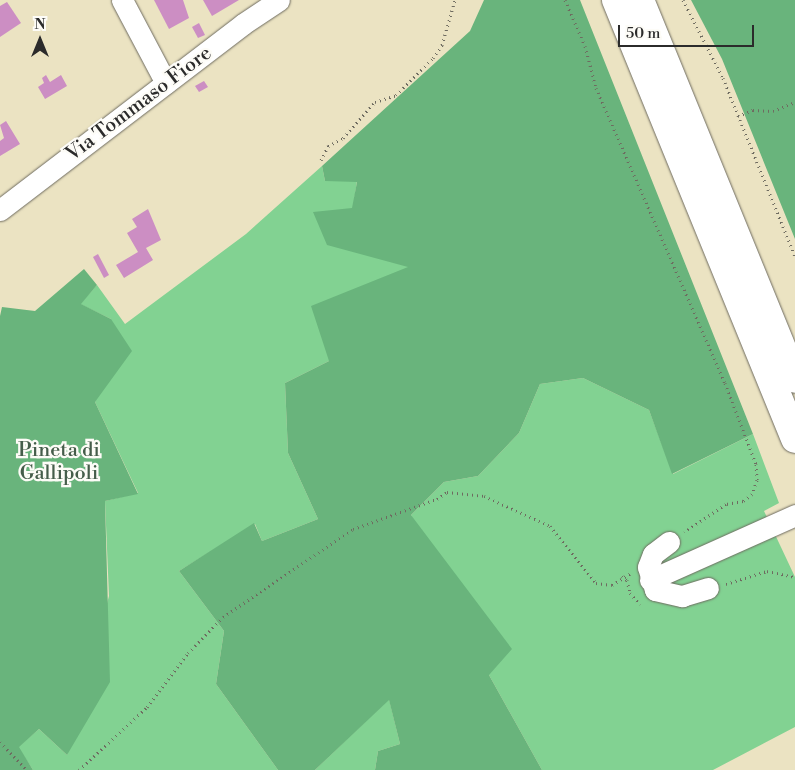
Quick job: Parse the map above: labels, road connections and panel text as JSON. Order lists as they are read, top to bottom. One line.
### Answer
{"streets":{"street":["Via Tommaso Fiore"]},"parks":["Pineta di Gallipoli"],"scale_bar":"50 m","north":"top"}
